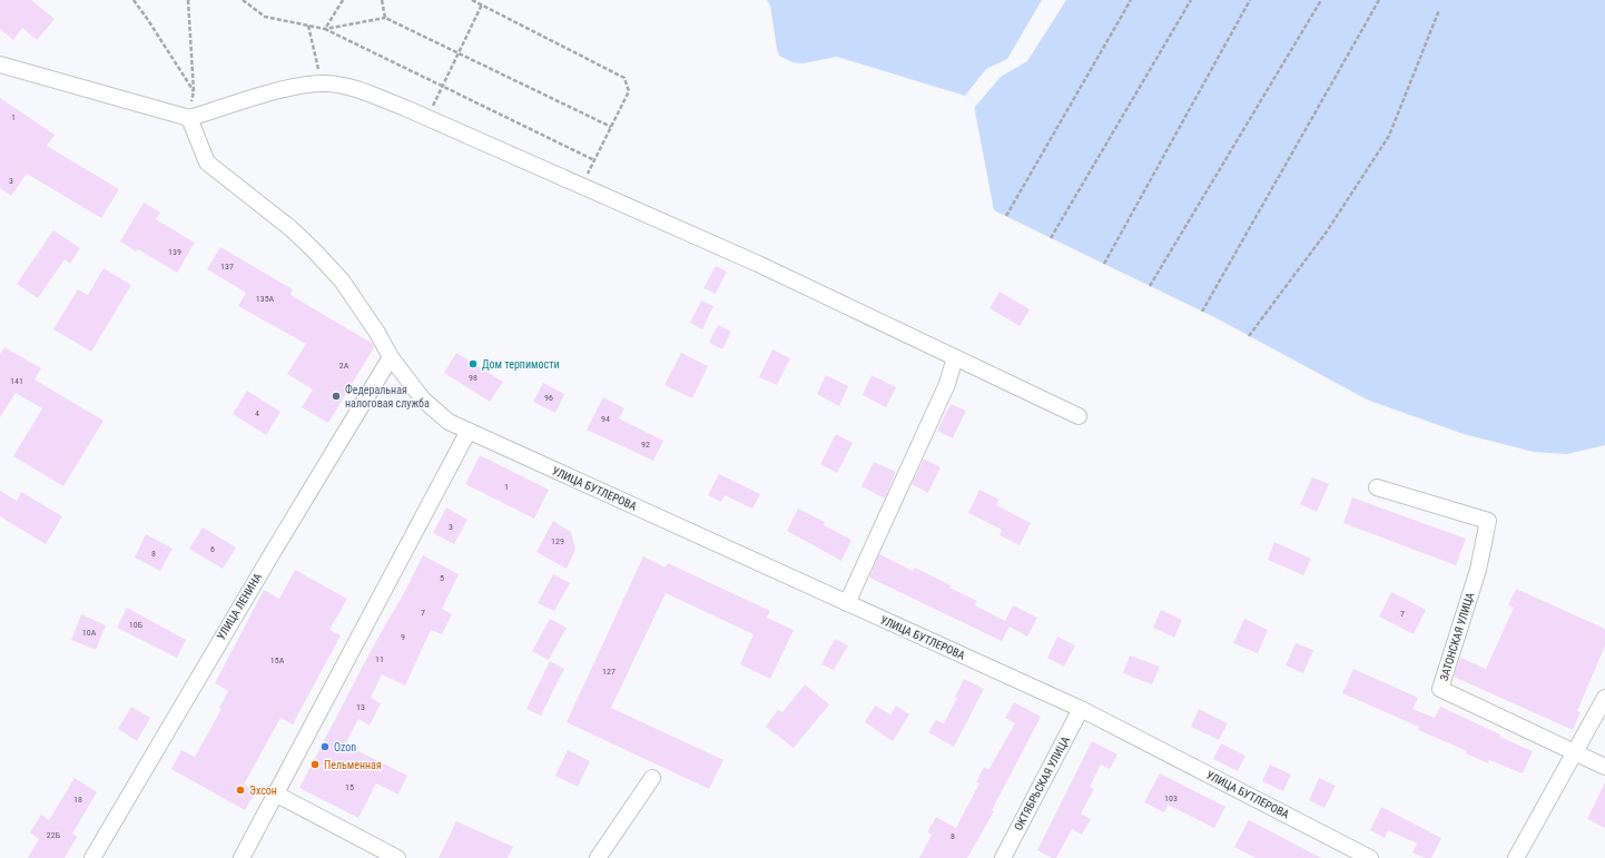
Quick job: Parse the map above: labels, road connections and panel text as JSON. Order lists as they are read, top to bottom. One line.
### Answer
{"streets":{"street":["УЛИЦА БУТЛЕРОВА","УЛИЦА ЛЕНИНА","ЗАТОНСКАЯ УЛИЦА","ОКТЯБРЬСКАЯ УЛИЦА"]},"crossings":[["УЛИЦА БУТЛЕРОВА","УЛИЦА ЛЕНИНА"],["УЛИЦА БУТЛЕРОВА","ОКТЯБРЬСКАЯ УЛИЦА"]],"places":["Дом терпимости","Федеральная налоговая служба","Ozon","Пельменная","Эхсон"],"house_numbers":["1","3","139","137","135А","2А","98","141","96","4","94","92","1","3","129","6","8","5","7","7","10Б","10А","9","11","15А","127","13","15","103","18","22Б","8"]}
